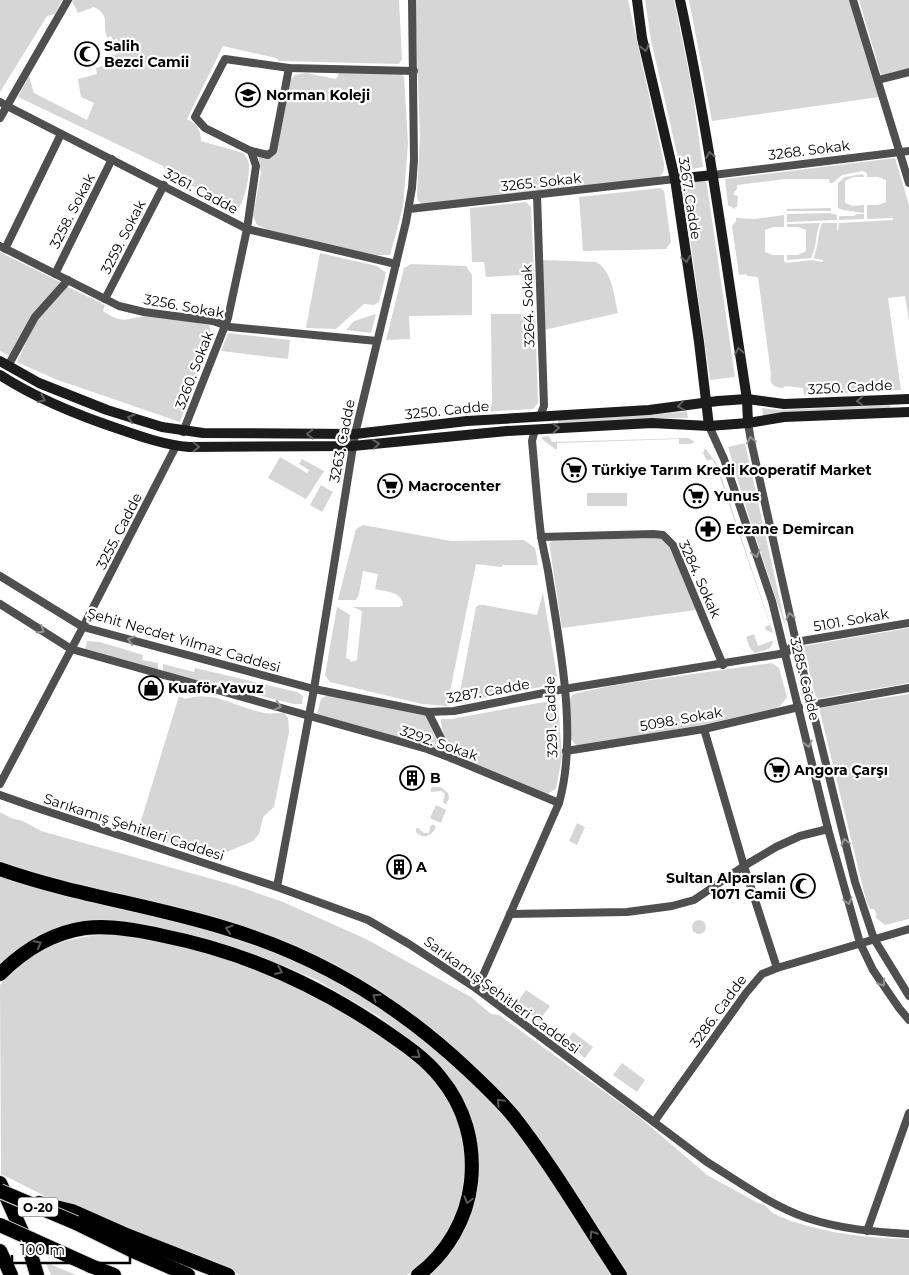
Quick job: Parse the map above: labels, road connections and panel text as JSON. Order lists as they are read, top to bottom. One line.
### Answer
{"streets":{"highway":["O-20"],"street":["3268. Sokak","3265. Sokak","3261. Cadde","3267. Cadde","3258. Sokak","3259. Sokak","3256. Sokak","3264. Sokak","3260. Sokak","3250. Cadde","3263. Cadde","3255. Cadde","3284. Sokak","5101. Sokak","Şehit Necdet Yılmaz Caddesi","3285. Cadde","3287. Cadde","3291. Cadde","5098. Sokak","3292. Sokak","Sarıkamış Şehitleri Caddesi","3286. Cadde"]},"crossings":[["3268. Sokak","3267. Cadde"],["3265. Sokak","3267. Cadde"],["3265. Sokak","3264. Sokak"],["3265. Sokak","3263. Cadde"],["3261. Cadde","3258. Sokak"],["3261. Cadde","3259. Sokak"],["3261. Cadde","3260. Sokak"],["3261. Cadde","3263. Cadde"],["3267. Cadde","3250. Cadde"],["3267. Cadde","3285. Cadde"],["3258. Sokak","3256. Sokak"],["3259. Sokak","3256. Sokak"],["3256. Sokak","3260. Sokak"],["3256. Sokak","3263. Cadde"],["3264. Sokak","3250. Cadde"],["3260. Sokak","3250. Cadde"],["3250. Cadde","3263. Cadde"],["3250. Cadde","3255. Cadde"],["3250. Cadde","3285. Cadde"],["3250. Cadde","3291. Cadde"],["3263. Cadde","Şehit Necdet Yılmaz Caddesi"],["3263. Cadde","3287. Cadde"],["3263. Cadde","3292. Sokak"],["3263. Cadde","Sarıkamış Şehitleri Caddesi"],["3255. Cadde","Şehit Necdet Yılmaz Caddesi"],["3284. Sokak","3287. Cadde"],["3284. Sokak","3291. Cadde"],["5101. Sokak","3285. Cadde"],["Şehit Necdet Yılmaz Caddesi","3287. Cadde"],["3285. Cadde","3287. Cadde"],["3285. Cadde","5098. Sokak"],["3285. Cadde","3286. Cadde"],["3287. Cadde","3291. Cadde"],["3291. Cadde","5098. Sokak"],["3291. Cadde","3292. Sokak"],["3291. Cadde","Sarıkamış Şehitleri Caddesi"],["Sarıkamış Şehitleri Caddesi","3286. Cadde"]],"places":{"mosque":["Salih Bezci Camii","Sultan Alparslan 1071 Camii"],"school or university":["Norman Koleji"],"supermarket":["Türkiye Tarım Kredi Kooperatif Market","Macrocenter","Yunus","Angora Çarşı"],"pharmacy":["Eczane Demircan"],"shop":["Kuaför Yavuz"],"building":["B","A"]},"scale_bar":"100 m"}
